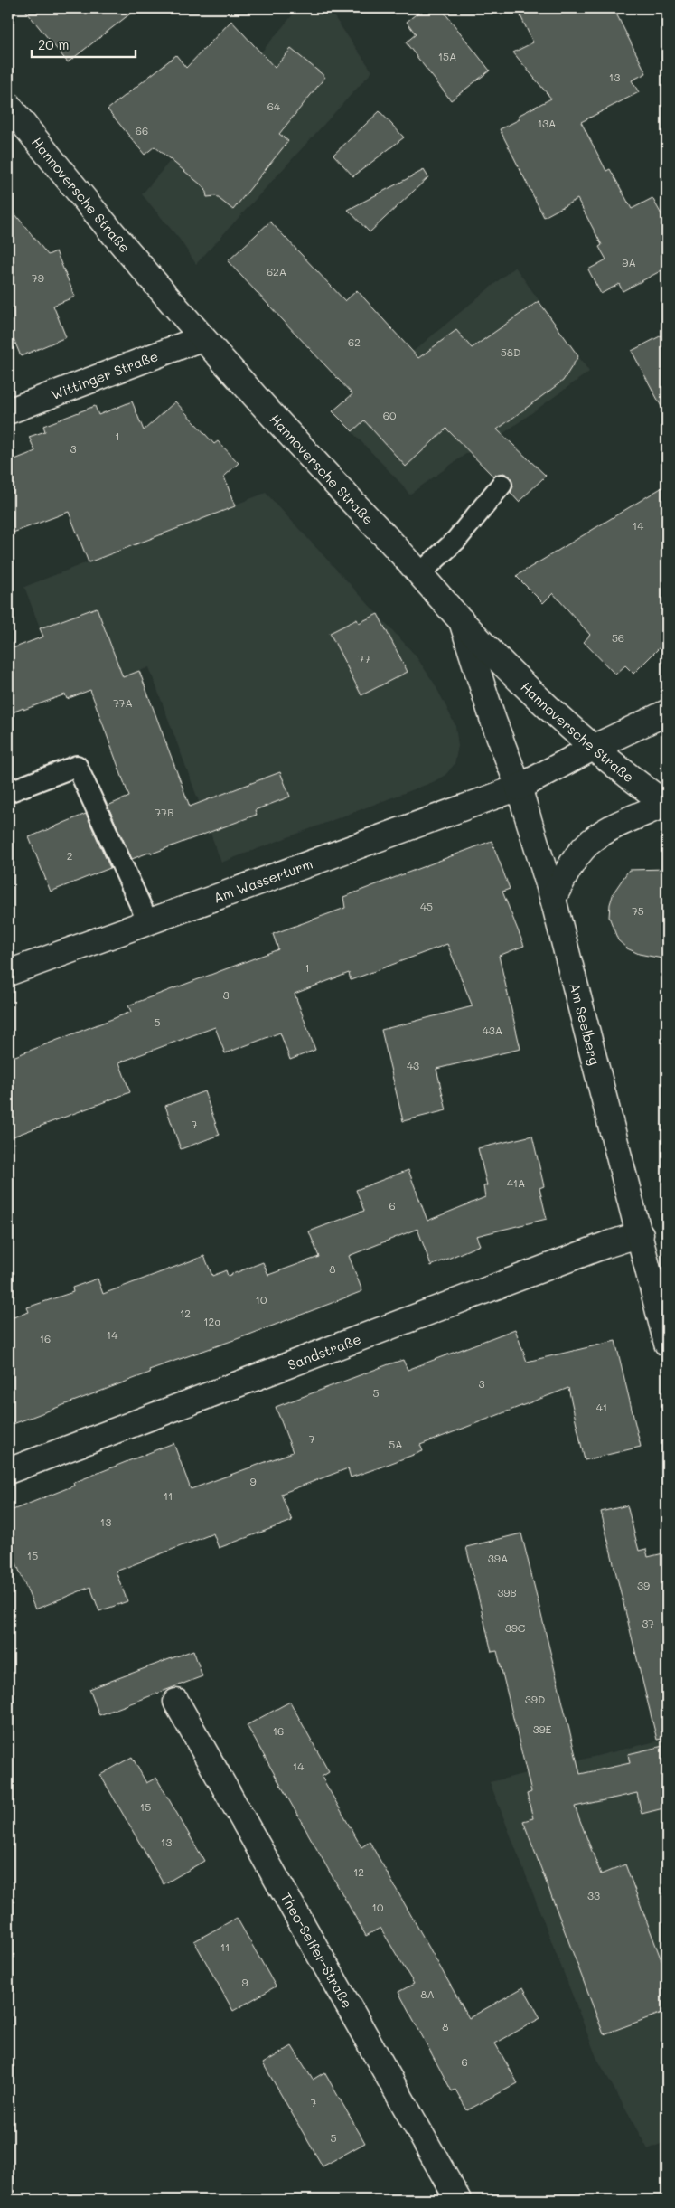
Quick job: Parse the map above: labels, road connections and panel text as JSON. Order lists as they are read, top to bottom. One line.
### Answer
{"streets":{"street":["Hannoversche Straße","Wittinger Straße","Am Wasserturm","Am Seelberg","Sandstraße","Theo-Seifer-Straße"]},"crossings":[["Hannoversche Straße","Wittinger Straße"],["Hannoversche Straße","Am Seelberg"],["Am Wasserturm","Am Seelberg"],["Am Seelberg","Sandstraße"]],"house_numbers":["15A","13","64","13A","66","9A","62A","79","62","58D","60","1","3","14","56","77","77A","77B","2","45","75","1","3","5","43A","43","7","41A","6","8","10","12","12a","14","16","3","5","41","7","5A","9","11","13","15","39A","39","39B","37","39C","39D","39E","16","14","15","13","12","33","10","11","9","8A","8","6","7","5"],"scale_bar":"20 m"}
